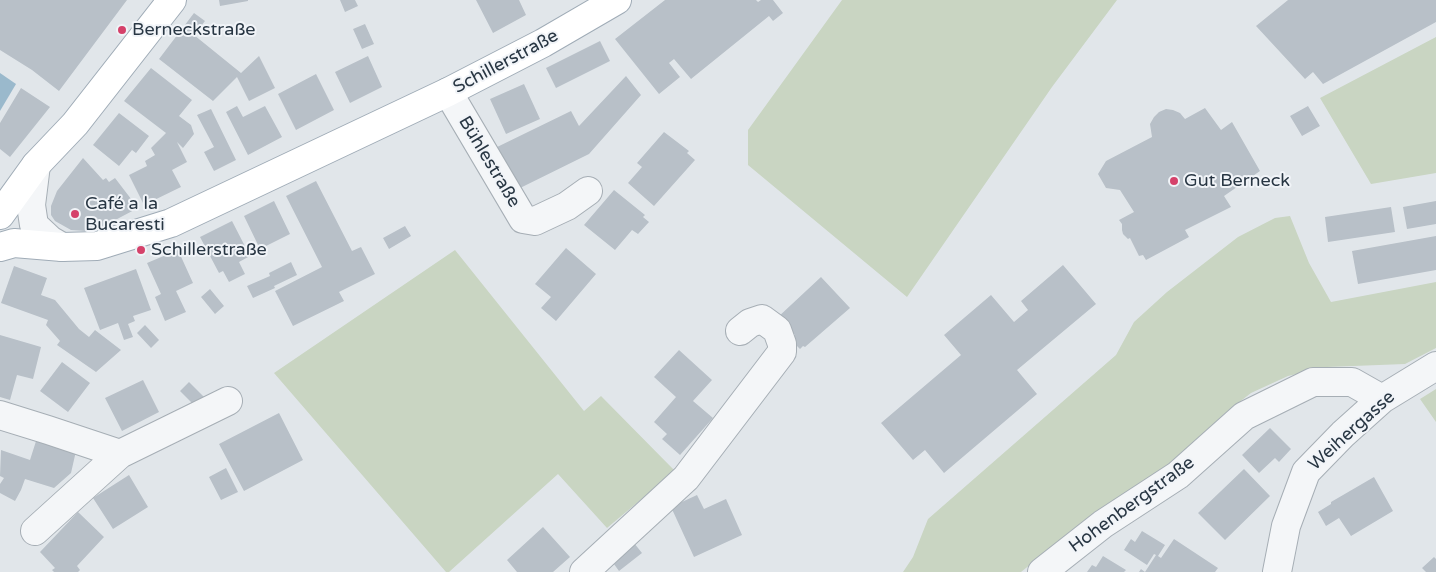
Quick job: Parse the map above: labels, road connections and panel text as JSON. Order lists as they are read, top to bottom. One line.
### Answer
{"streets":{"main road":["Schillerstraße"],"street":["Bühlestraße","Weihergasse","Hohenbergstraße"]},"crossings":[["Schillerstraße","Bühlestraße"],["Weihergasse","Hohenbergstraße"]],"places":["Berneckstraße","Gut Berneck","Café a la Bucaresti","Schillerstraße"]}
